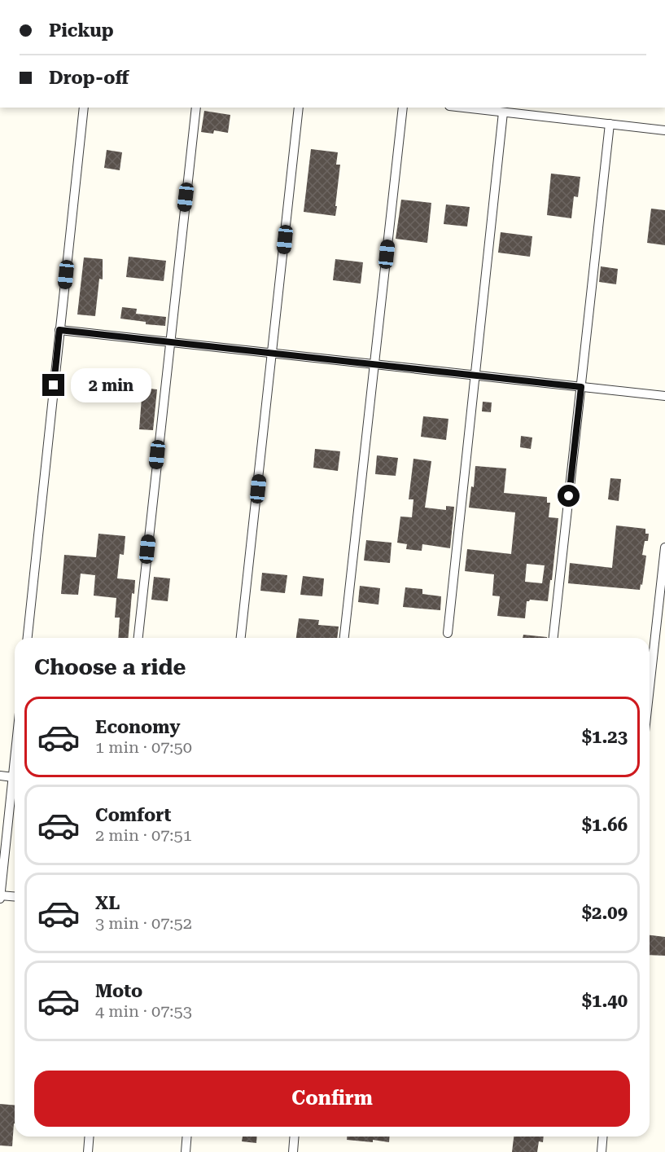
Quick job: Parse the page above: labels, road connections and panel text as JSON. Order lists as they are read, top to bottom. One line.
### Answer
{"page":{"banner":["Pickup","Drop-off"],"bubble":"2 min","heading":"Choose a ride","list":[{"name":"Economy","note":"1 min · 07:50","value":"$1.23"},{"name":"Comfort","note":"2 min · 07:51","value":"$1.66"},{"name":"XL","note":"3 min · 07:52","value":"$2.09"},{"name":"Moto","note":"4 min · 07:53","value":"$1.40"}],"buttons":"Confirm"}}
